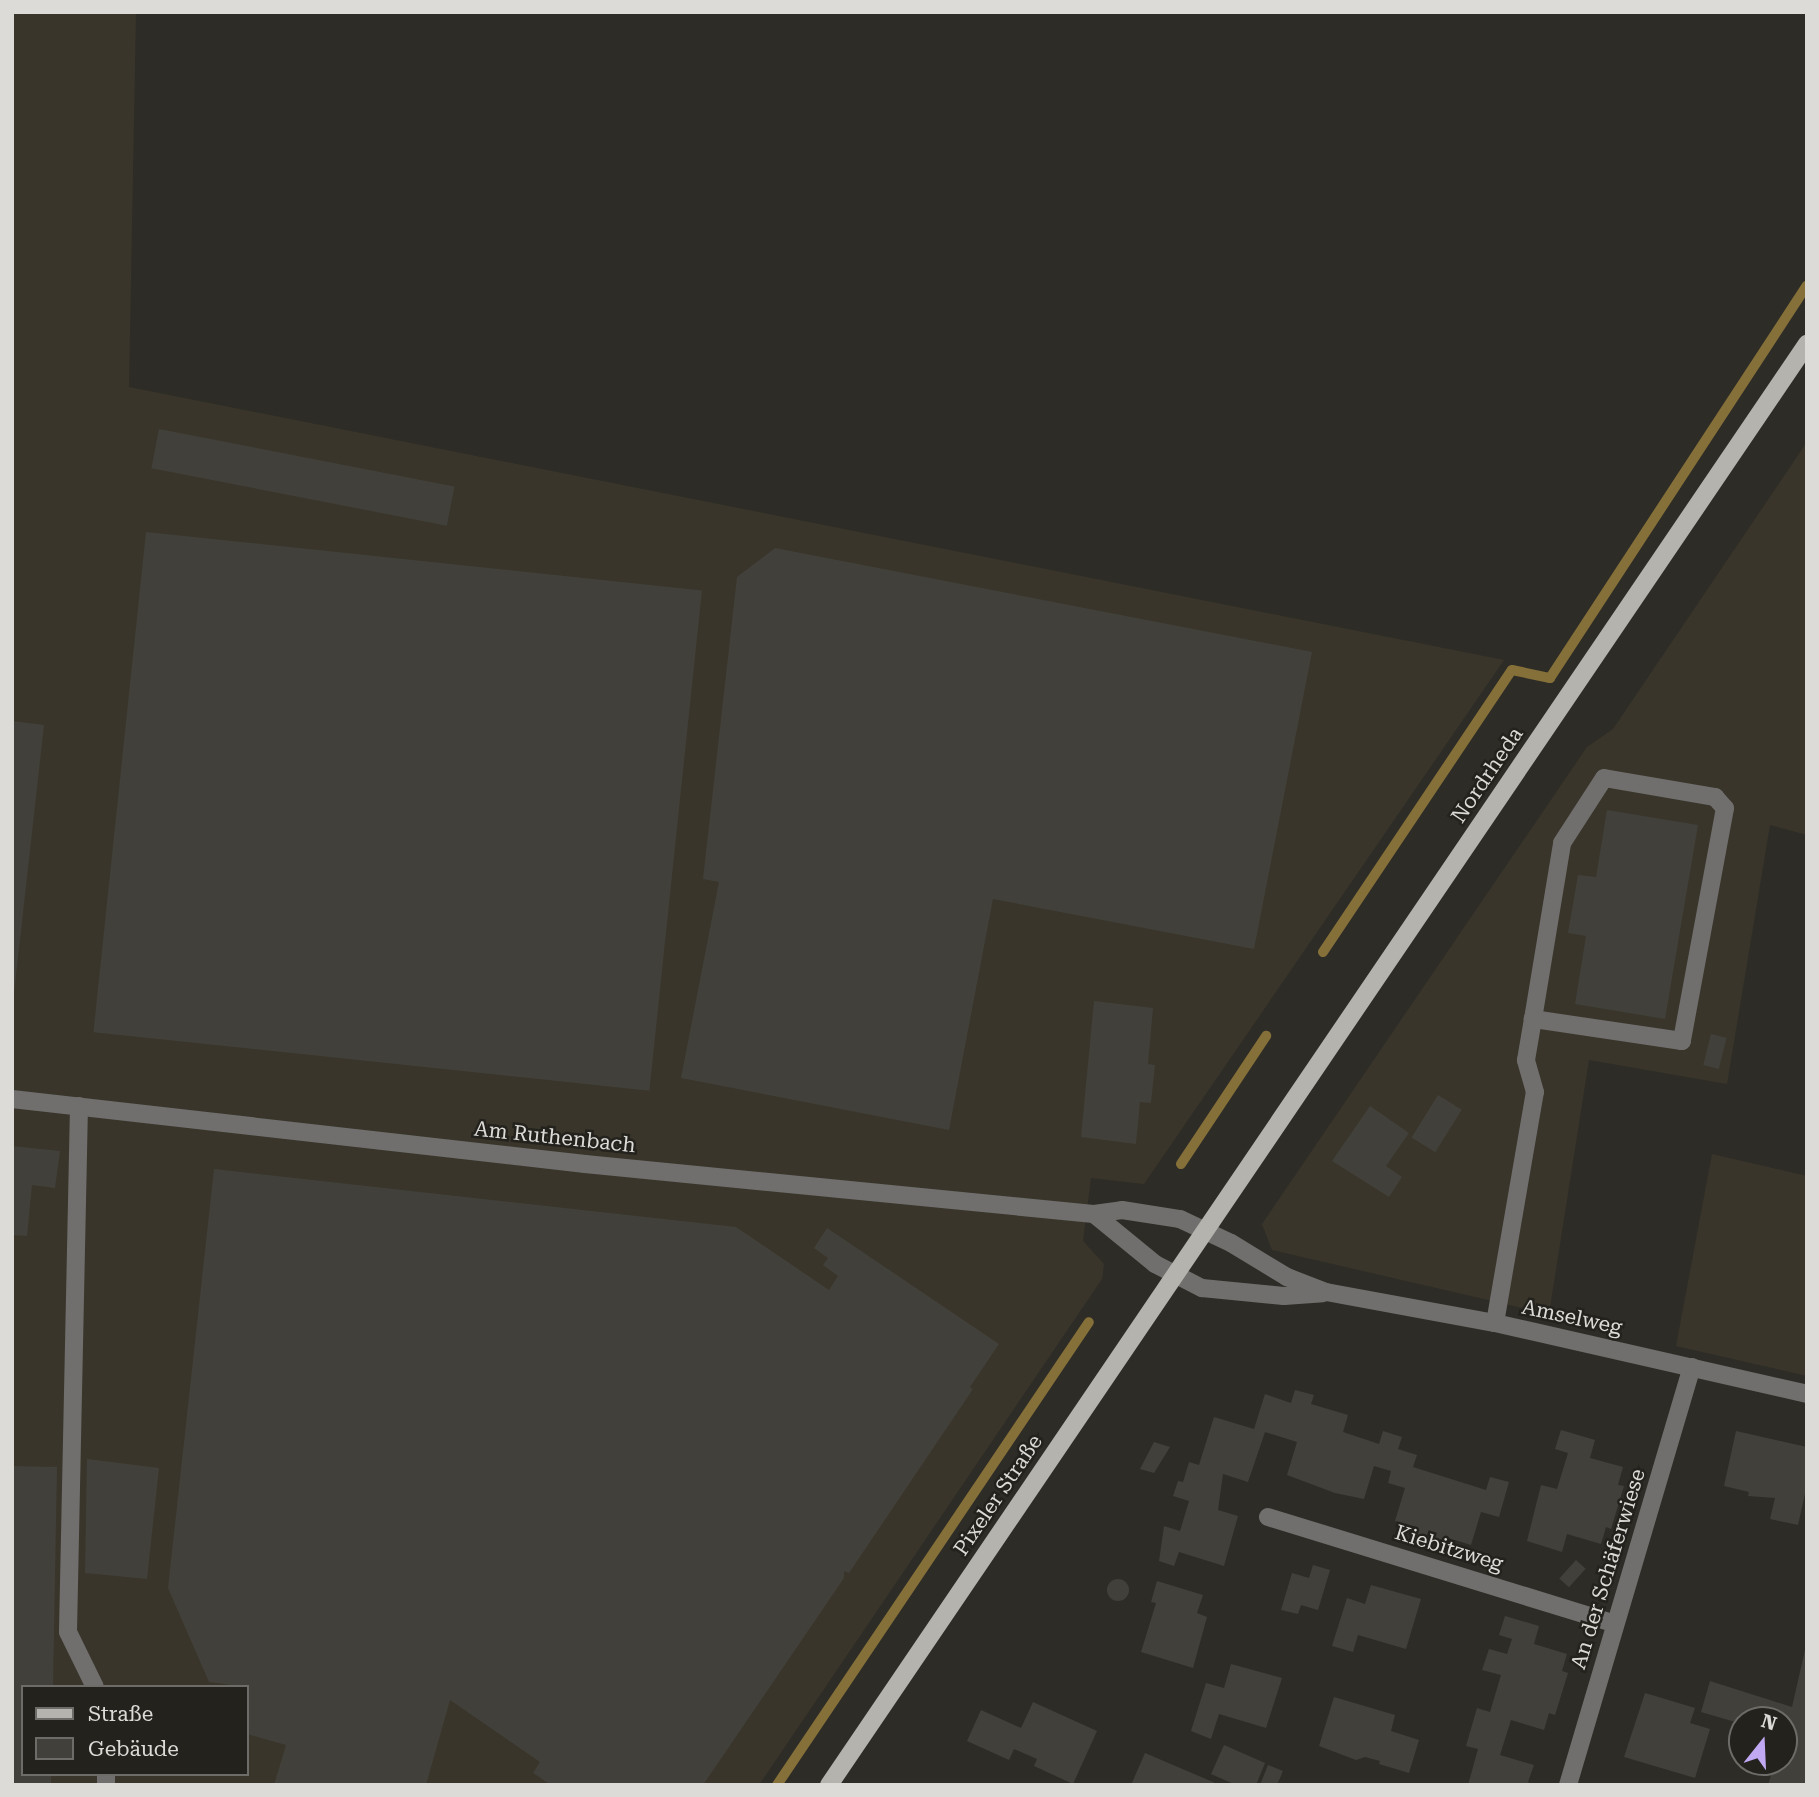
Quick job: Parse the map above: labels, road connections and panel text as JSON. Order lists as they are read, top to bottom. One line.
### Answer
{"streets":{"main road":["Nordrheda","Pixeler Straße"],"street":["Am Ruthenbach","Amselweg","Kiebitzweg","An der Schäferwiese"]},"crossings":[["Nordrheda","Am Ruthenbach"],["Nordrheda","Amselweg"],["Nordrheda","Pixeler Straße"],["Am Ruthenbach","Amselweg"],["Am Ruthenbach","Pixeler Straße"],["Amselweg","Pixeler Straße"],["Amselweg","An der Schäferwiese"],["Kiebitzweg","An der Schäferwiese"]],"legend":["Straße","Gebäude"],"north":"top"}
